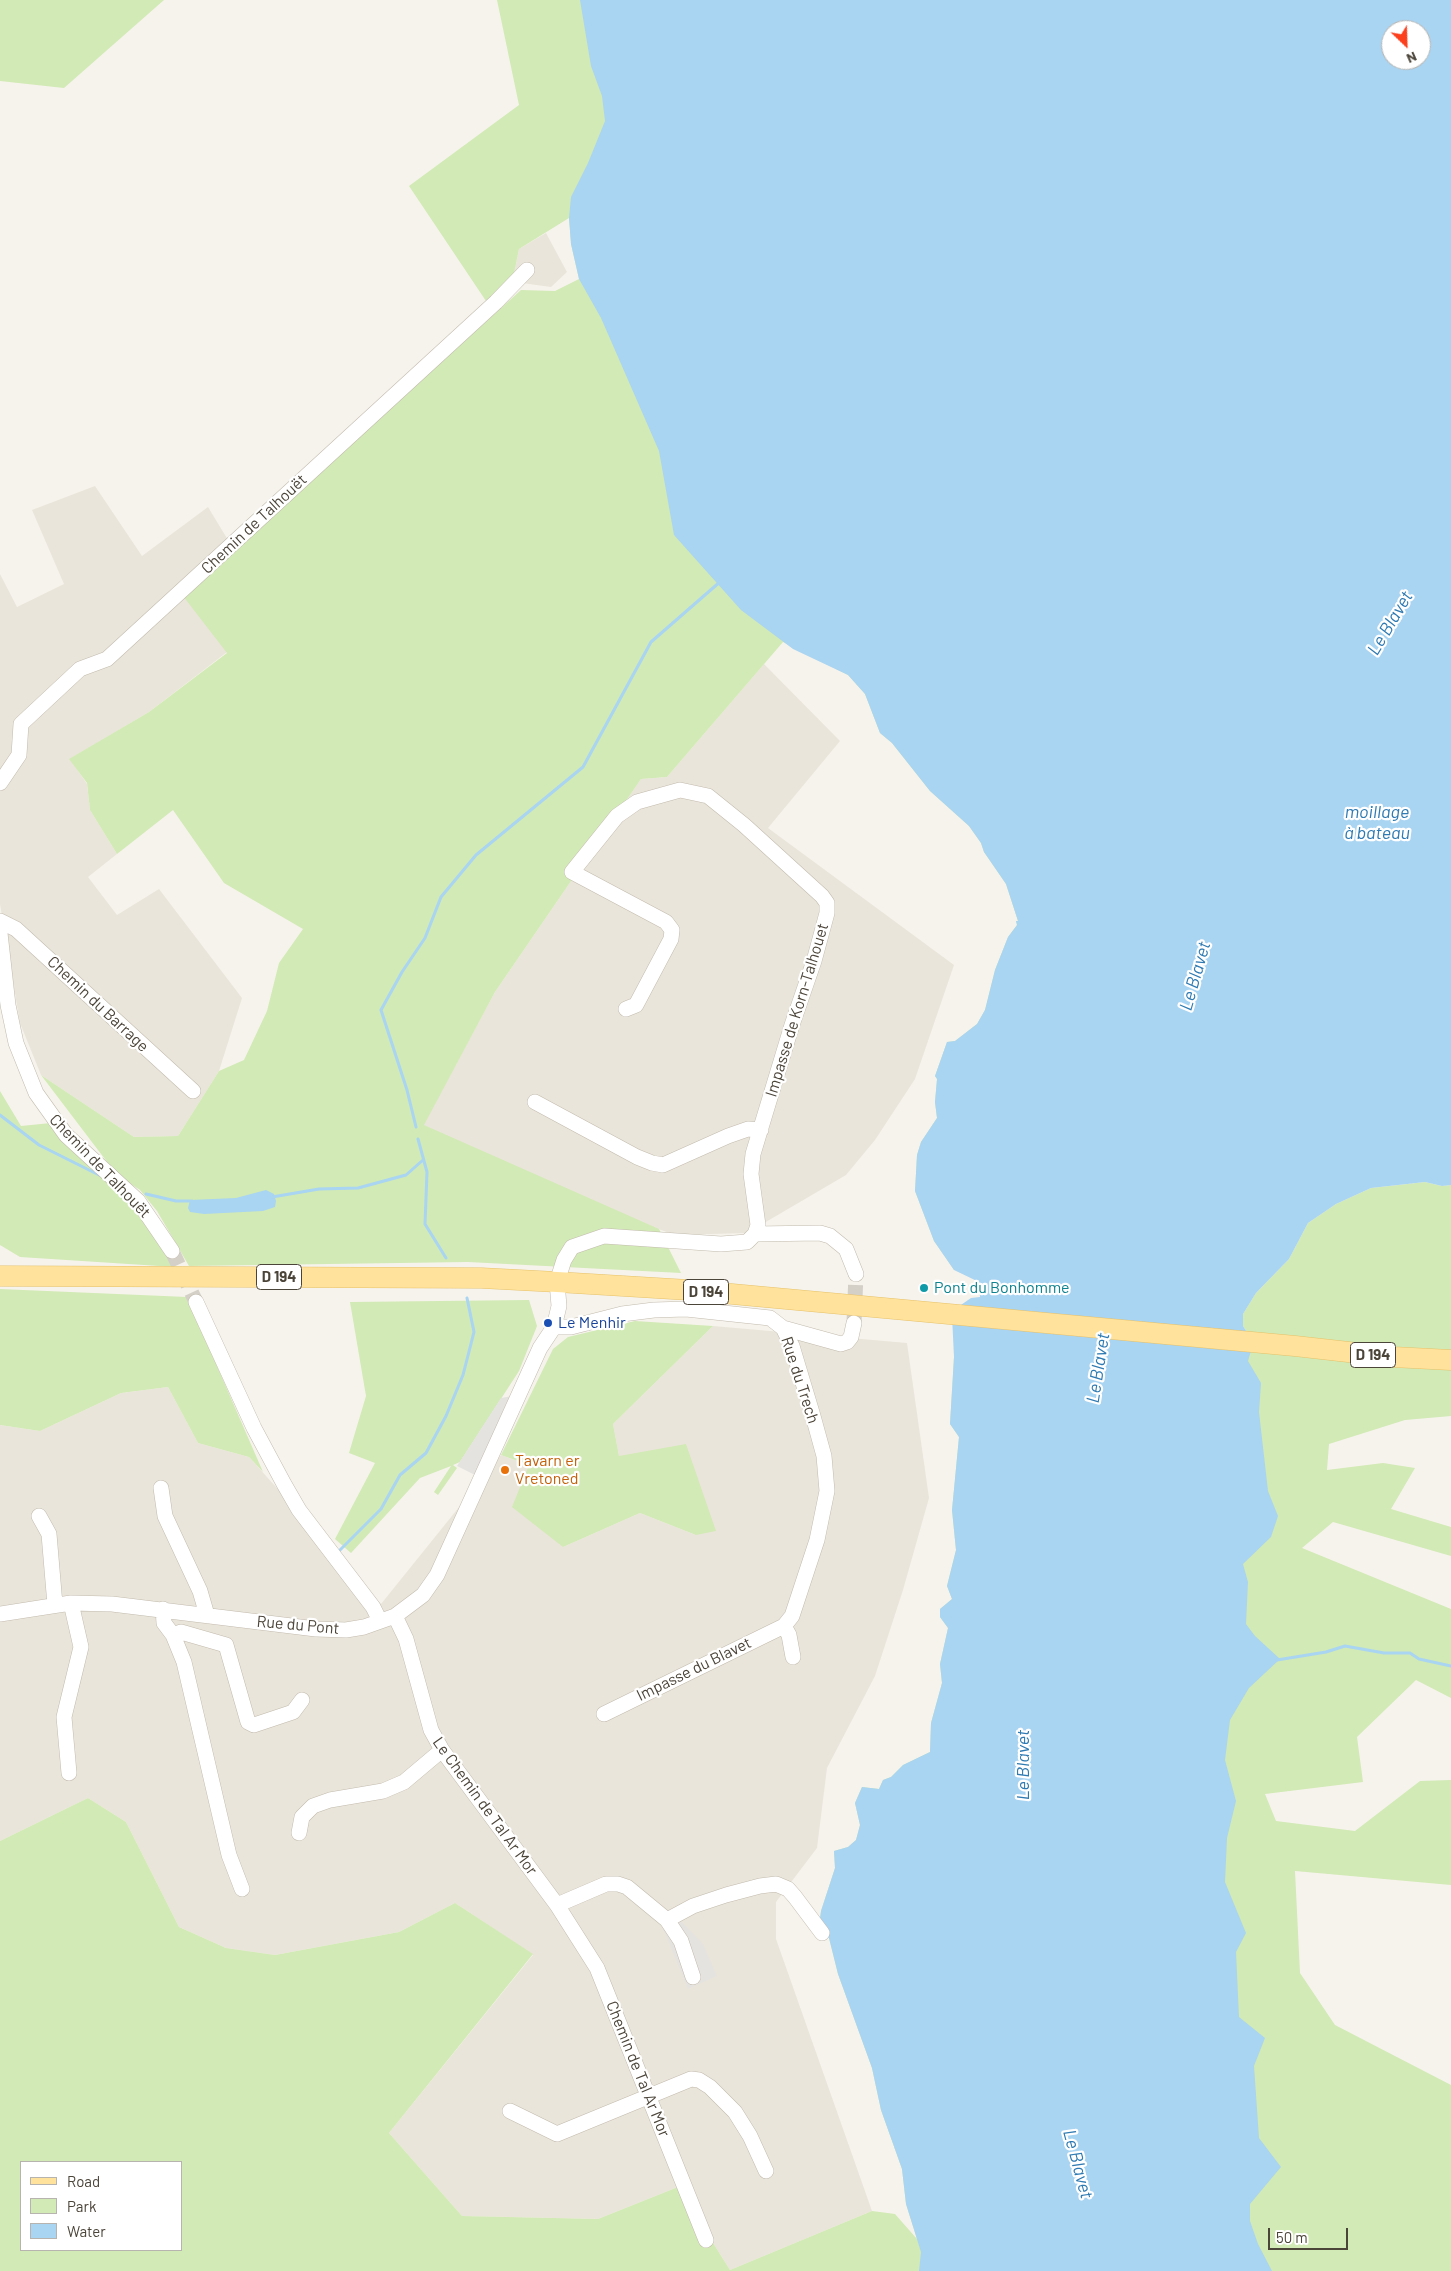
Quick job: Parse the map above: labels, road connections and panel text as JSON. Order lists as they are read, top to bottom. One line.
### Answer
{"streets":{"main road":["D 194"],"street":["Chemin de Talhouët","Chemin du Barrage","Impasse de Korn-Talhouet","Rue du Trech","Rue du Pont","Impasse du Blavet","Le Chemin de Tal Ar Mor","Chemin de Tal Ar Mor"]},"crossings":[["D 194","Rue du Pont"],["Rue du Trech","Rue du Pont"],["Rue du Trech","Impasse du Blavet"],["Rue du Pont","Le Chemin de Tal Ar Mor"],["Le Chemin de Tal Ar Mor","Chemin de Tal Ar Mor"]],"water":["Le Blavet","moillage à bateau"],"places":["Pont du Bonhomme","Le Menhir","Tavarn er Vretoned"],"legend":["Road","Park","Water"],"scale_bar":"50 m","north":"bottom right"}
